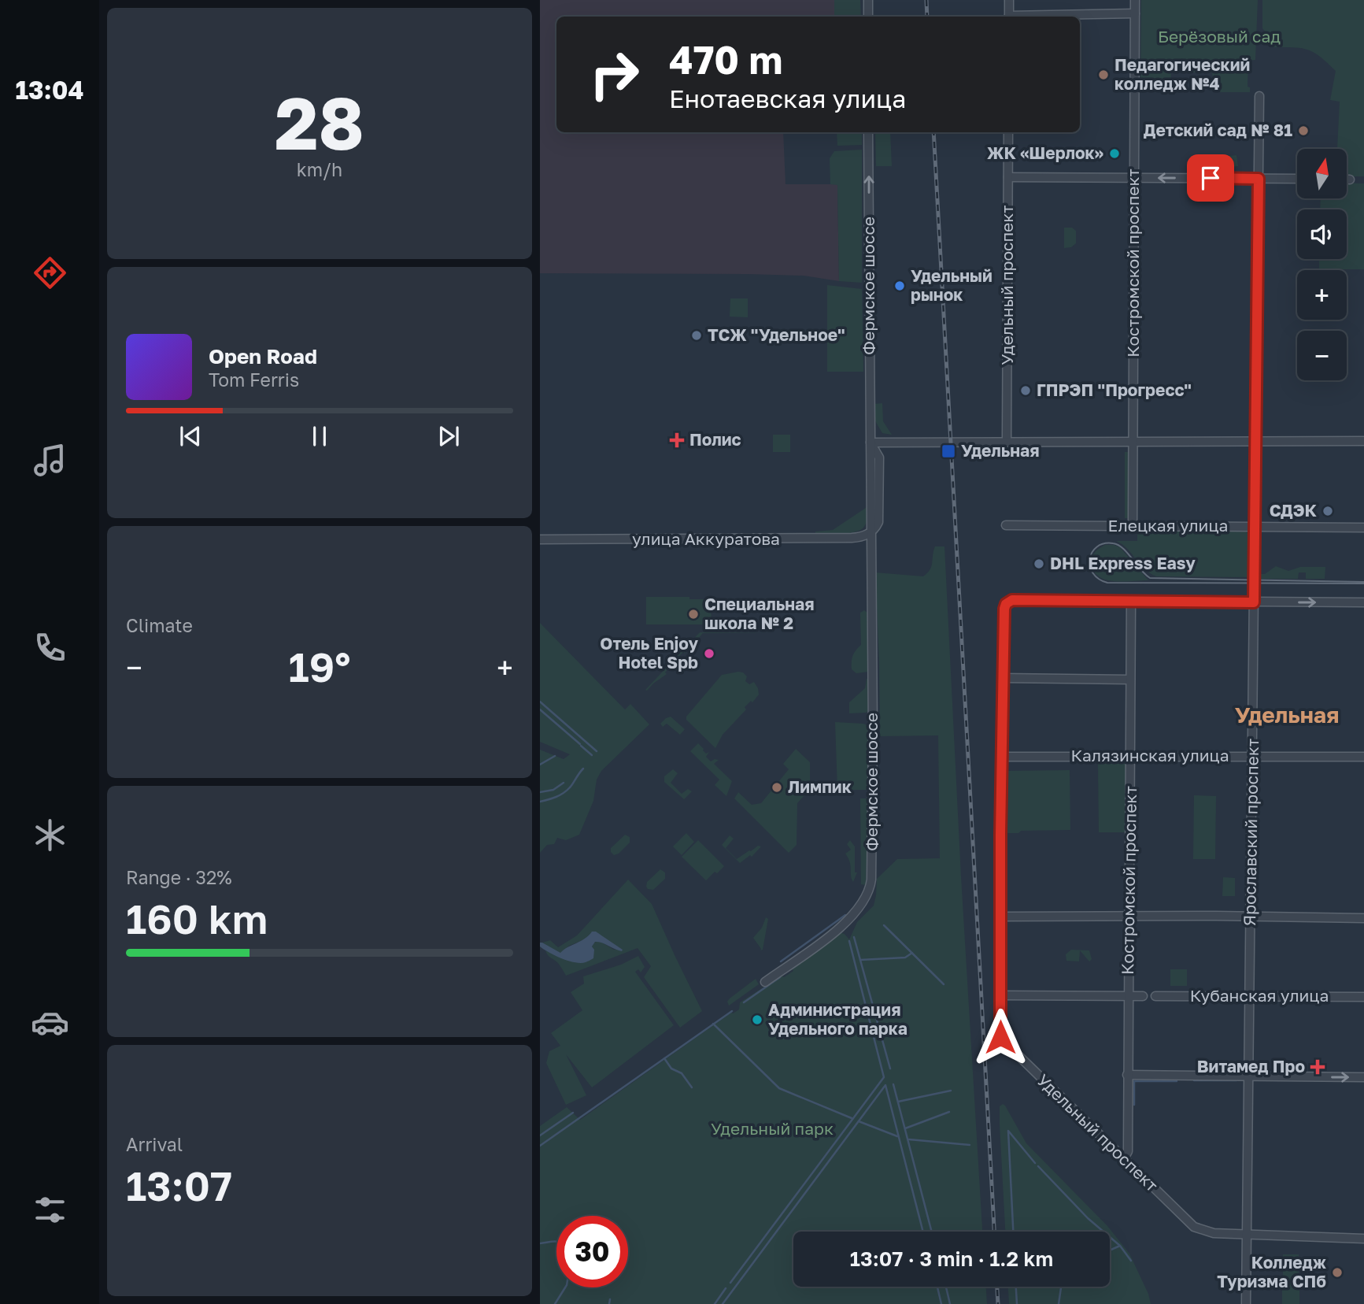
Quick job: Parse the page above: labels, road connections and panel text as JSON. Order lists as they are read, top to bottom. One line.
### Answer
{"streets":{"street":["Костромской проспект","Удельный проспект","Фермское шоссе","Елецкая улица","улица Аккуратова","Калязинская улица","Ярославский проспект","Кубанская улица"]},"crossings":[["Костромской проспект","Удельный проспект"],["Костромской проспект","Елецкая улица"],["Костромской проспект","Калязинская улица"],["Удельный проспект","Калязинская улица"],["Удельный проспект","Ярославский проспект"],["Фермское шоссе","улица Аккуратова"],["Елецкая улица","Ярославский проспект"],["Калязинская улица","Ярославский проспект"],["Ярославский проспект","Кубанская улица"]],"districts":["Удельная"],"parks":["Берёзовый сад","Удельный парк"],"places":{"other":["Педагогический колледж №4","Детский сад № 81","ЖК «Шерлок»","Удельный рынок","ТСЖ \"Удельное\"","ГПРЭП \"Прогресс\"","СДЭК","DHL Express Easy","Специальная школа № 2","Отель Enjoy Hotel Spb","Лимпик","Администрация Удельного парка","Колледж Туризма СПб"],"health":["Полис","Витамед Про"],"transit":["Удельная"]},"north":"top","page":{"tabs":"13:04","tile":[["28","km/h"],"Climate",["Range · 32%","160 km"],["Arrival","13:07"]],"turn":["470 m","Енотаевская улица"],"map_buttons":["+","−"],"song":["Open Road","Tom Ferris"],"heat":["−","19°","+"],"limit":"30","trip":"13:07 · 3 min · 1.2 km"}}
